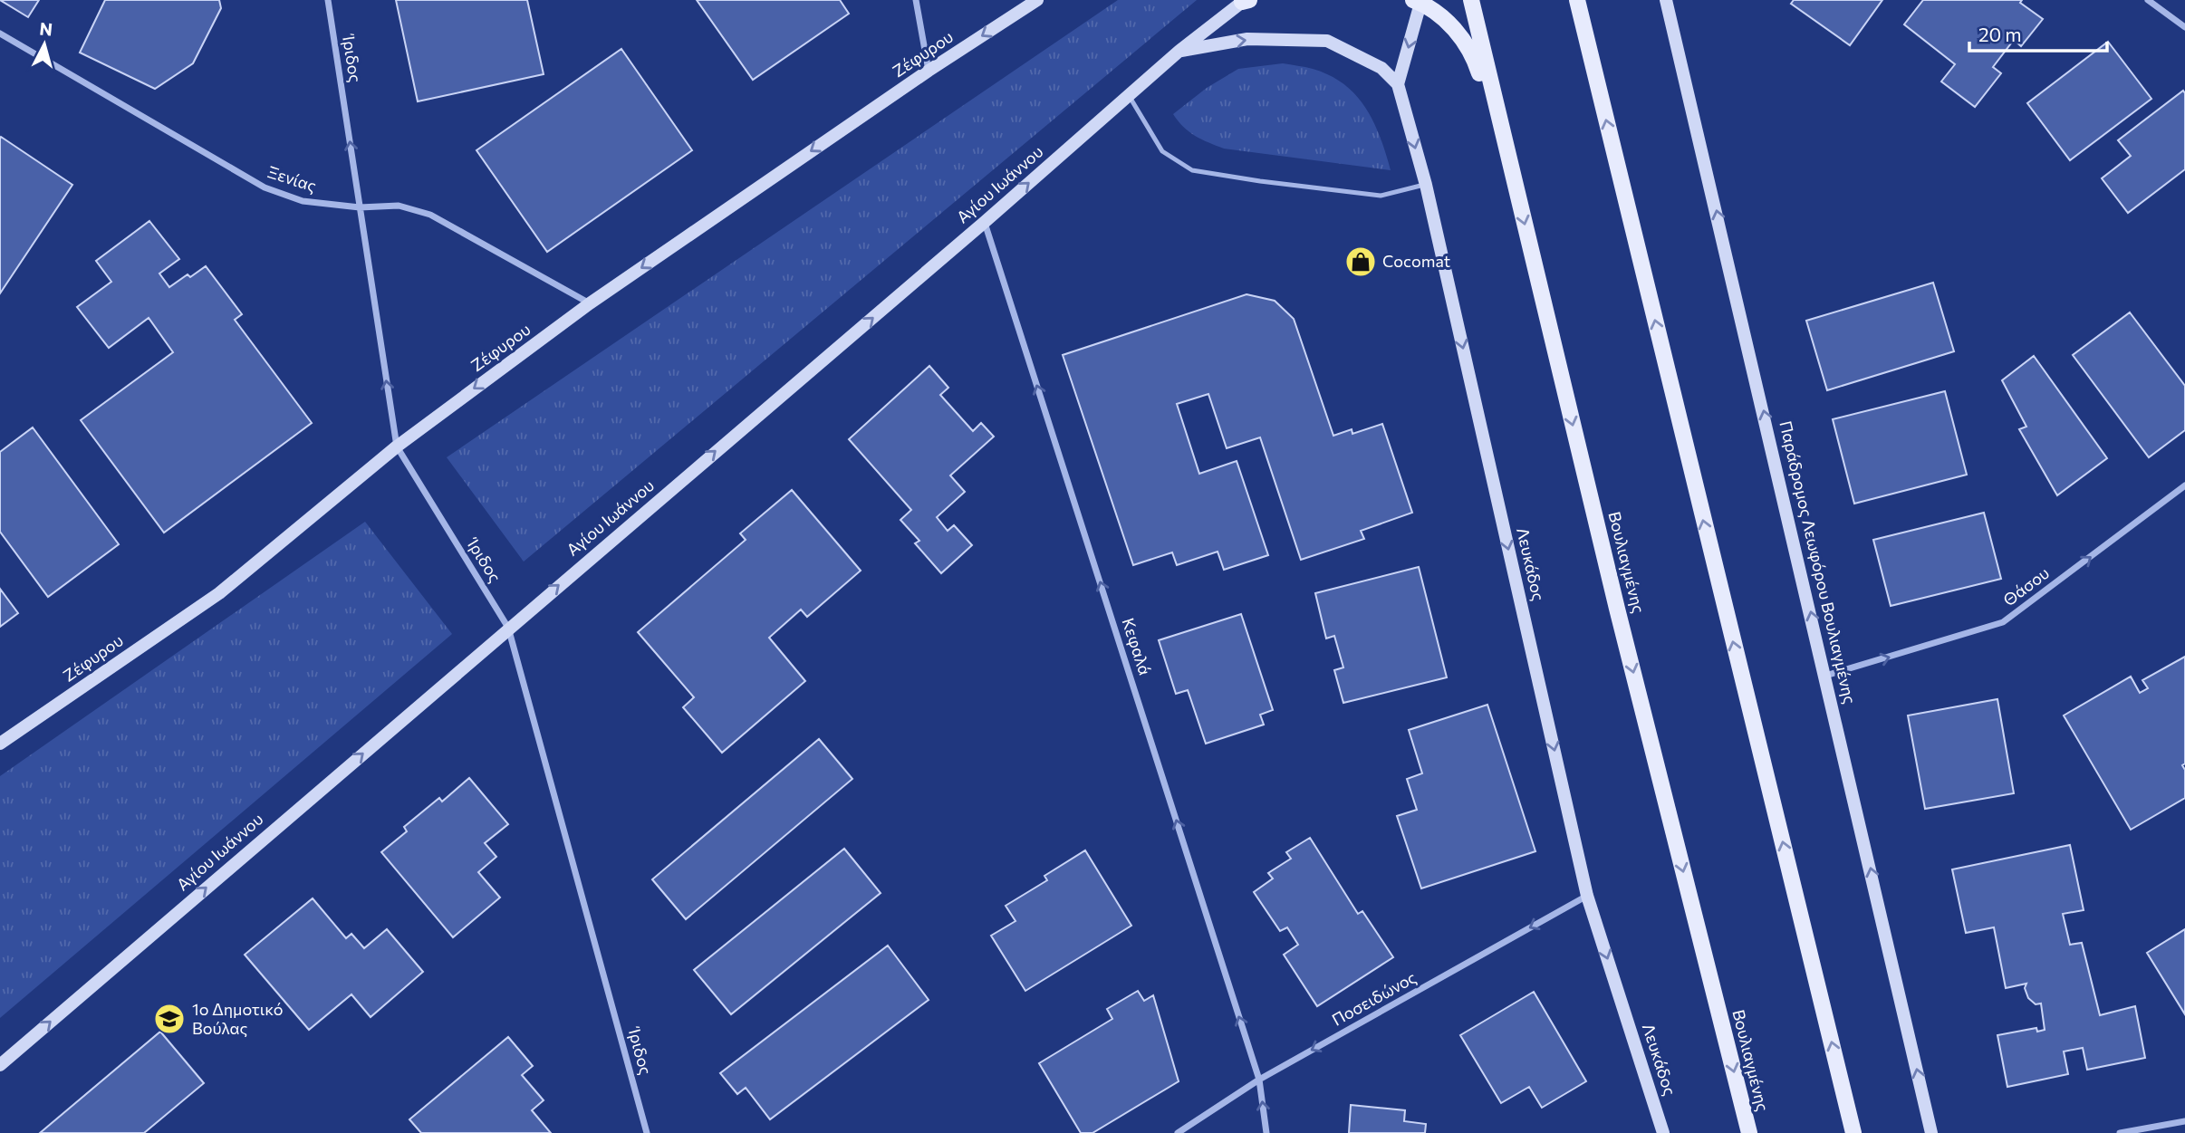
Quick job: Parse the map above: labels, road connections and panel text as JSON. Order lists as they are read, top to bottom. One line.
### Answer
{"streets":{"main road":["Βουλιαγμένης"],"street":["Ζέφυρου","Ίριδος","Ξενίας","Αγίου Ιωάννου","Παράδρομος Λεωφόρου Βουλιαγμένης","Λευκάδος","Θάσου","Κεφαλά","Ποσειδώνος"]},"crossings":[["Ζέφυρου","Ίριδος"],["Ζέφυρου","Ξενίας"],["Ίριδος","Ξενίας"],["Ίριδος","Αγίου Ιωάννου"],["Αγίου Ιωάννου","Κεφαλά"],["Παράδρομος Λεωφόρου Βουλιαγμένης","Θάσου"],["Λευκάδος","Ποσειδώνος"],["Κεφαλά","Ποσειδώνος"]],"one_way":["Ζέφυρου","Ίριδος","Αγίου Ιωάννου","Παράδρομος Λεωφόρου Βουλιαγμένης","Λευκάδος","Θάσου","Κεφαλά","Ποσειδώνος"],"places":{"shop":["Cocomat"],"school or university":["1ο Δημοτικό Βούλας"]},"scale_bar":"20 m","north":"top"}
